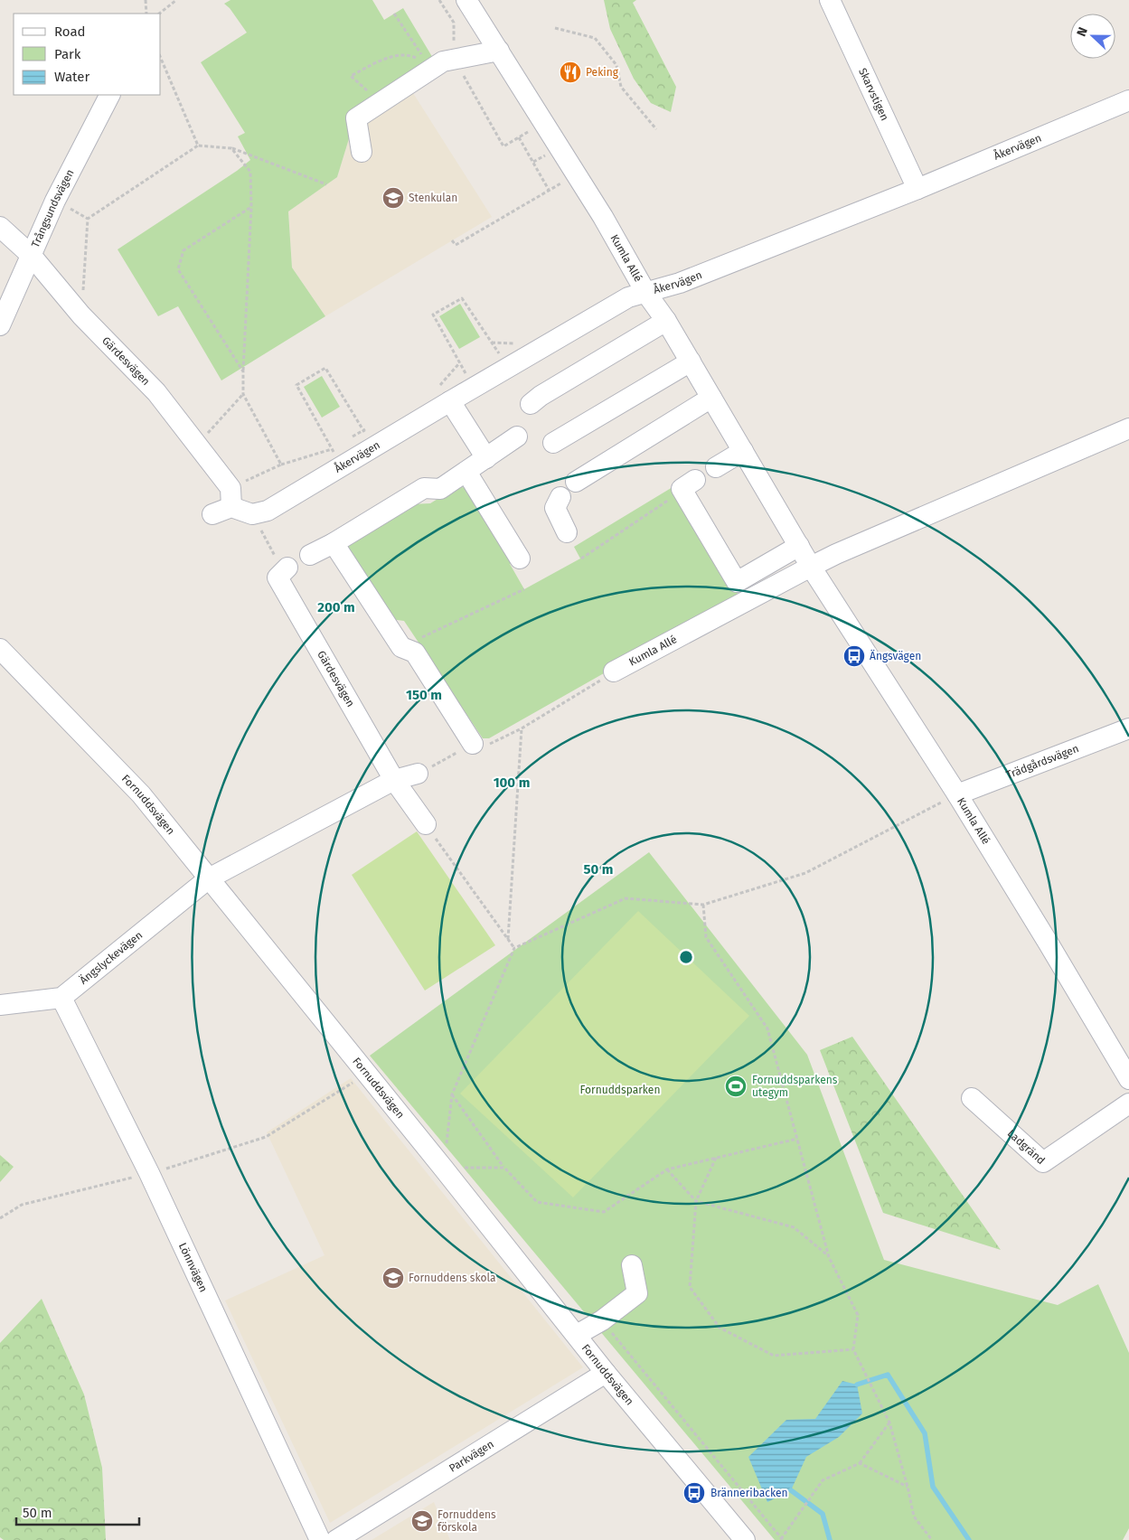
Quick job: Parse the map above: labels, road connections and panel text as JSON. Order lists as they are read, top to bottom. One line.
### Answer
{"streets":{"street":["Skarvstigen","Åkervägen","Trångsundsvägen","Kumla Allé","Gärdesvägen","Trädgårdsvägen","Fornuddsvägen","Ängslyckevägen","Ladgränd","Lönnvägen","Parkvägen"]},"crossings":[["Skarvstigen","Åkervägen"],["Åkervägen","Kumla Allé"],["Trångsundsvägen","Gärdesvägen"],["Kumla Allé","Trädgårdsvägen"],["Fornuddsvägen","Ängslyckevägen"],["Fornuddsvägen","Parkvägen"],["Ängslyckevägen","Lönnvägen"]],"parks":["Fornuddsparken"],"places":{"restaurant":["Peking"],"school or university":["Stenkulan","Fornuddens skola","Fornuddens förskola"],"bus stop":["Ängsvägen","Bränneribacken"],"sports":["Fornuddsparkens utegym"]},"legend":["Road","Park","Water"],"scale_bar":"50 m","north":"left","rings":["200 m","150 m","100 m","50 m"]}
